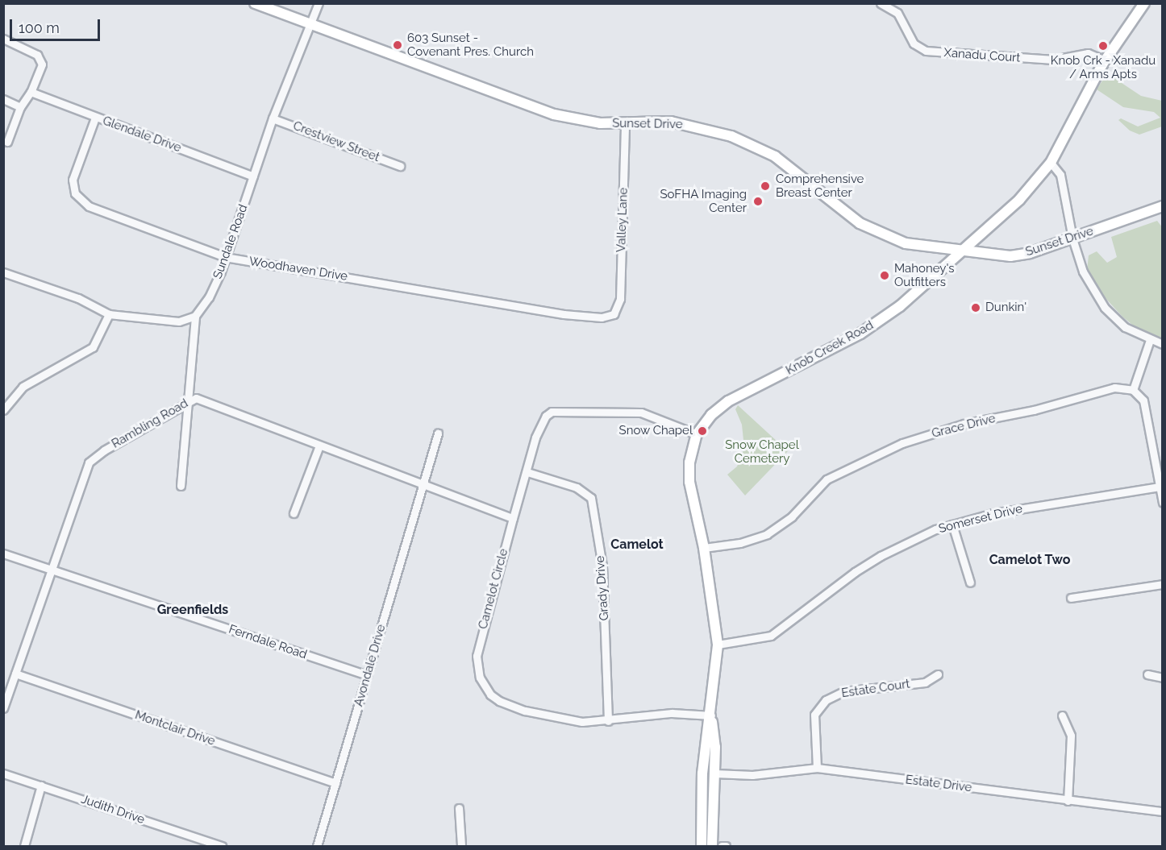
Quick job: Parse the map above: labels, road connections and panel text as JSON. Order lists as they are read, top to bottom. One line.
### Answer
{"streets":{"main road":["Sunset Drive","Knob Creek Road"],"street":["Xanadu Court","Glendale Drive","Crestview Street","Valley Lane","Sundale Road","Woodhaven Drive","Rambling Road","Grace Drive","Somerset Drive","Grady Drive","Camelot Circle","Ferndale Road","Avondale Drive","Estate Court","Montclair Drive","Estate Drive","Judith Drive"]},"crossings":[["Xanadu Court","Knob Creek Road"],["Sunset Drive","Valley Lane"],["Sunset Drive","Sundale Road"],["Sunset Drive","Knob Creek Road"],["Glendale Drive","Sundale Road"],["Glendale Drive","Woodhaven Drive"],["Crestview Street","Sundale Road"],["Valley Lane","Woodhaven Drive"],["Sundale Road","Woodhaven Drive"],["Sundale Road","Rambling Road"],["Knob Creek Road","Grace Drive"],["Knob Creek Road","Somerset Drive"],["Knob Creek Road","Camelot Circle"],["Knob Creek Road","Estate Drive"],["Rambling Road","Camelot Circle"],["Rambling Road","Ferndale Road"],["Rambling Road","Avondale Drive"],["Rambling Road","Montclair Drive"],["Grady Drive","Camelot Circle"],["Ferndale Road","Avondale Drive"],["Avondale Drive","Montclair Drive"],["Estate Court","Estate Drive"]],"districts":["Camelot","Camelot Two","Greenfields"],"parks":["Snow Chapel Cemetery"],"places":["603 Sunset - Covenant Pres. Church","Knob Crk - Xanadu / Arms Apts","Comprehensive Breast Center","SoFHA Imaging Center","Mahoney's Outfitters","Dunkin'","Snow Chapel"],"scale_bar":"100 m"}
